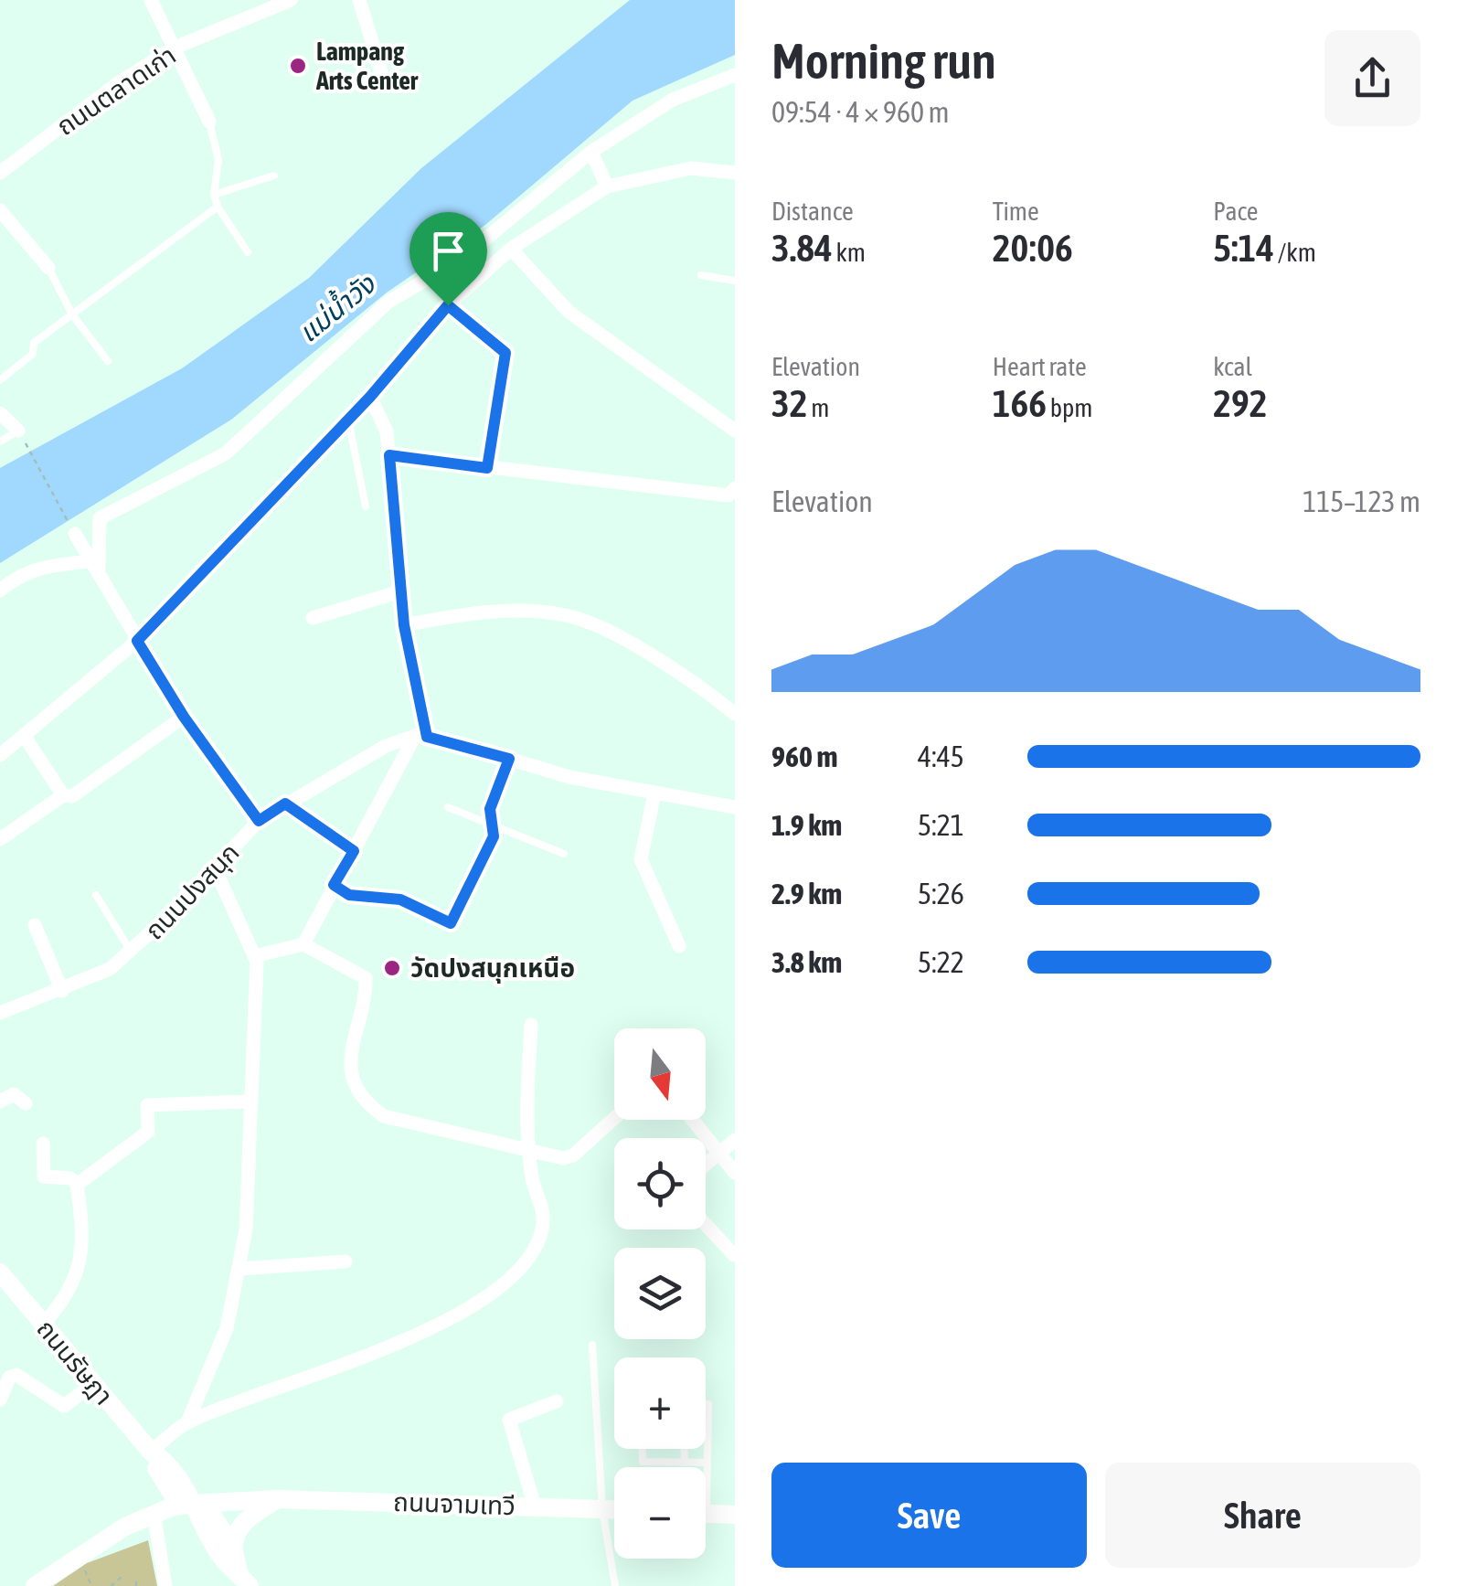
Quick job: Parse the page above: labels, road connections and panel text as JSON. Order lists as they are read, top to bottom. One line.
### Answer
{"streets":{"main road":["ถนนรัษฎา","ถนนจามเทวี"],"street":["ถนนตลาดเก่า","ถนนปงสนุก"]},"crossings":[["ถนนรัษฎา","ถนนจามเทวี"]],"water":["แม่น้ำวัง"],"places":["Lampang Arts Center","วัดปงสนุกเหนือ"],"north":"bottom","page":{"heading":["Morning run","09:54 · 4 × 960 m"],"stats":[["Distance","3.84 km"],["Time","20:06"],["Pace","5:14 /km"],["Elevation","32 m"],["Heart rate","166 bpm"],["kcal","292"]],"chart":["Elevation","115–123 m"],"list":[{"name":"960 m","note":"4:45"},{"name":"1.9 km","note":"5:21"},{"name":"2.9 km","note":"5:26"},{"name":"3.8 km","note":"5:22"}],"map_buttons":["+","−"],"buttons":["Save","Share"]}}
